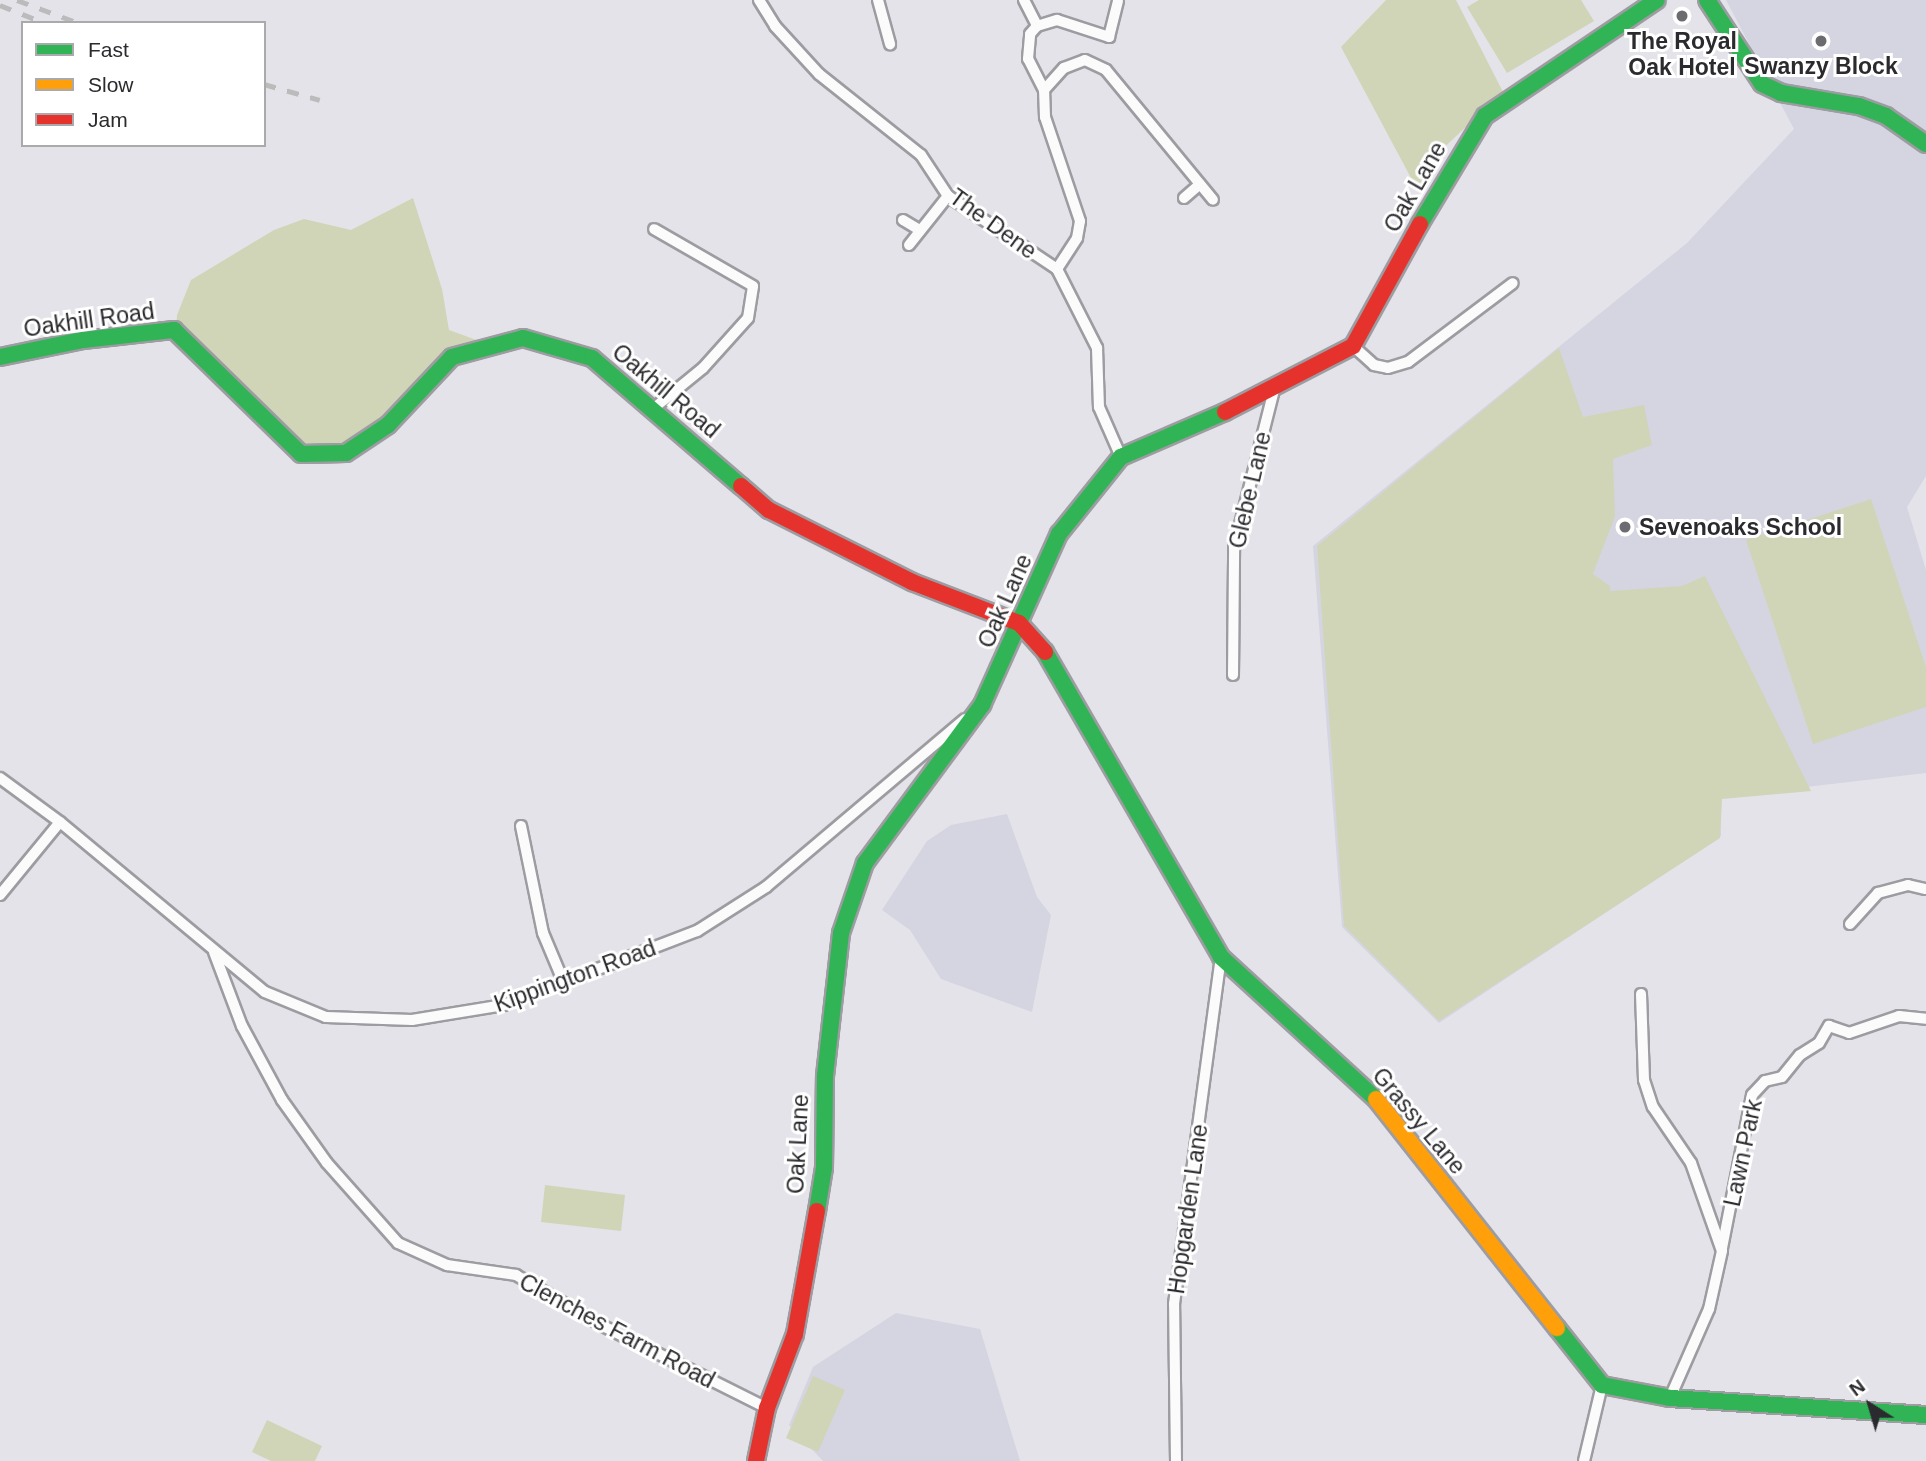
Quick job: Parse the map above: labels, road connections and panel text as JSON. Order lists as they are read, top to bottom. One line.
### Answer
{"streets":{"street":["Oak Lane","The Dene","Oakhill Road","Glebe Lane","Kippington Road","Grassy Lane","Lawn Park","Hopgarden Lane","Clenches Farm Road"]},"crossings":[["Oak Lane","The Dene"],["Oak Lane","Oakhill Road"],["Oak Lane","Glebe Lane"],["Oak Lane","Kippington Road"],["Oak Lane","Grassy Lane"],["Oak Lane","Clenches Farm Road"],["Oakhill Road","Grassy Lane"],["Kippington Road","Clenches Farm Road"],["Grassy Lane","Hopgarden Lane"]],"places":["The Royal Oak Hotel","Swanzy Block","Sevenoaks School"],"legend":["Fast","Slow","Jam"],"north":"top left"}
